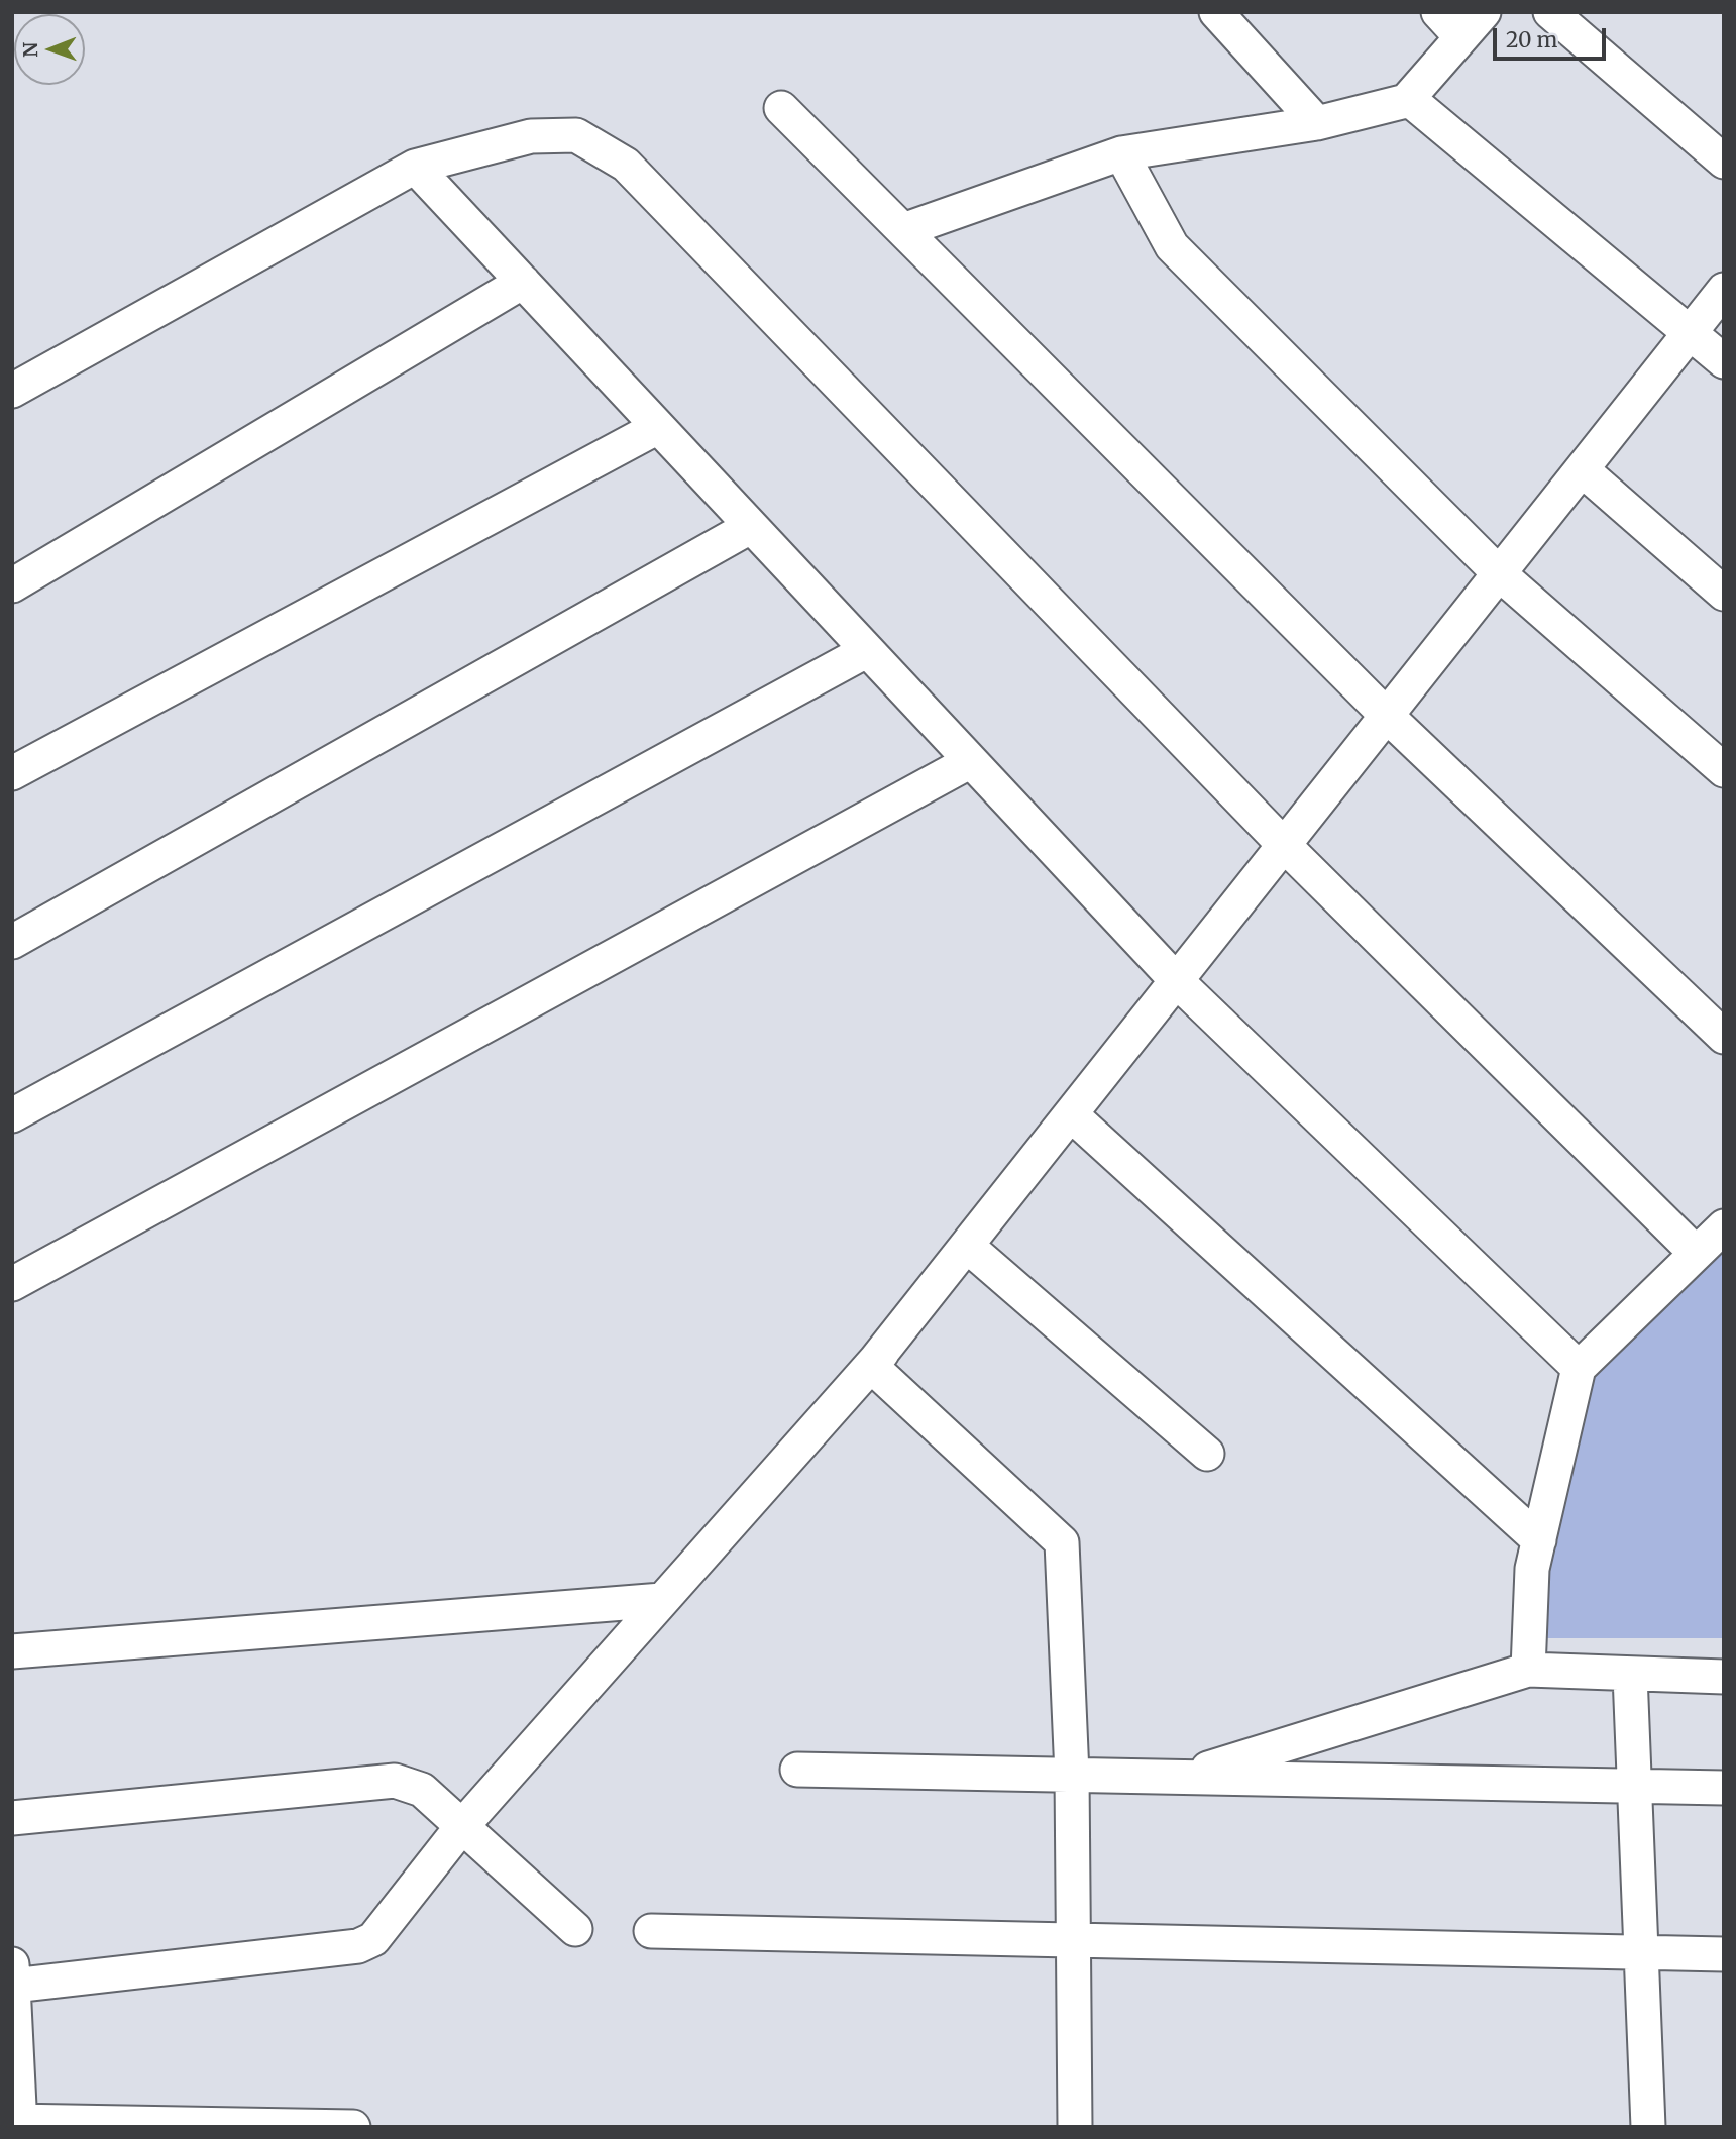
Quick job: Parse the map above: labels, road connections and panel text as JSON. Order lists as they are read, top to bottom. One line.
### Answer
{"scale_bar":"20 m","north":"left"}
